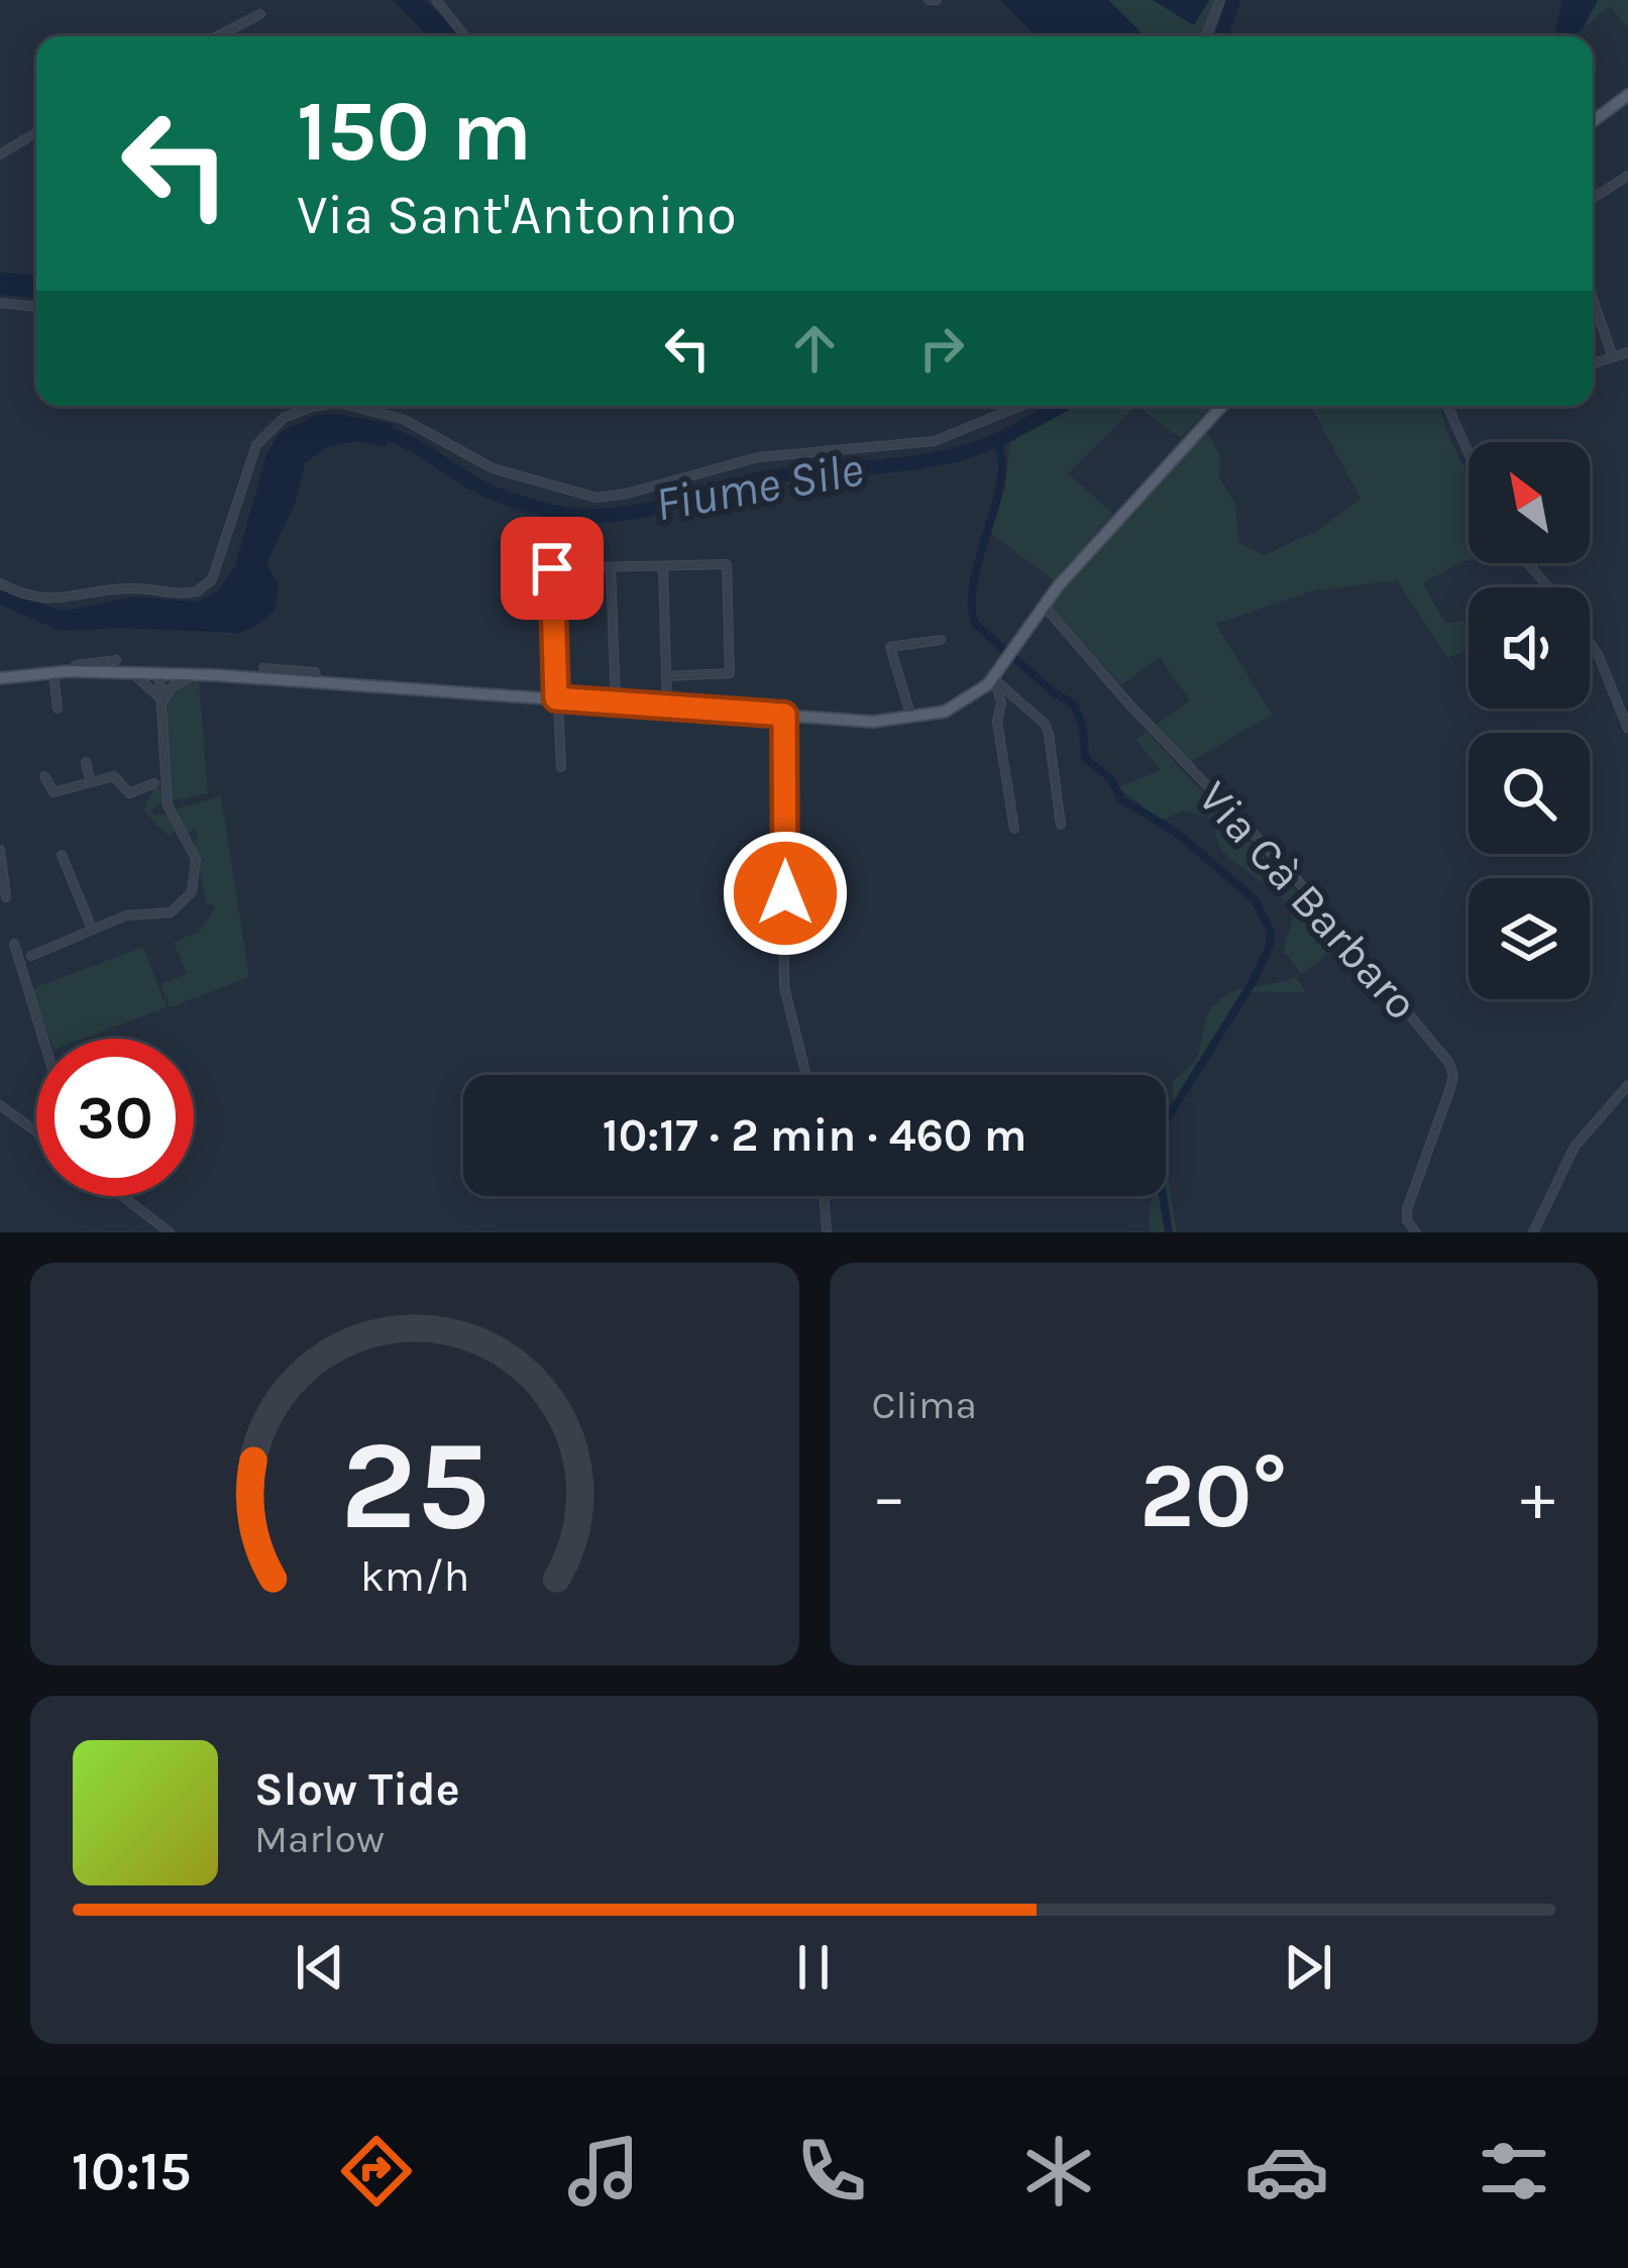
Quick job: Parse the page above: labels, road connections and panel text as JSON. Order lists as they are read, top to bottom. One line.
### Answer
{"streets":{"street":["Via Cà Barbaro"]},"water":["Fiume Sile"],"north":"top left","page":{"turn":["150 m","Via Sant'Antonino"],"limit":"30","trip":"10:17 · 2 min · 460 m","tile":"Clima","heat":["−","20°","+"],"song":["Slow Tide","Marlow"],"tabs":"10:15","gauge":["25","km/h"]}}
